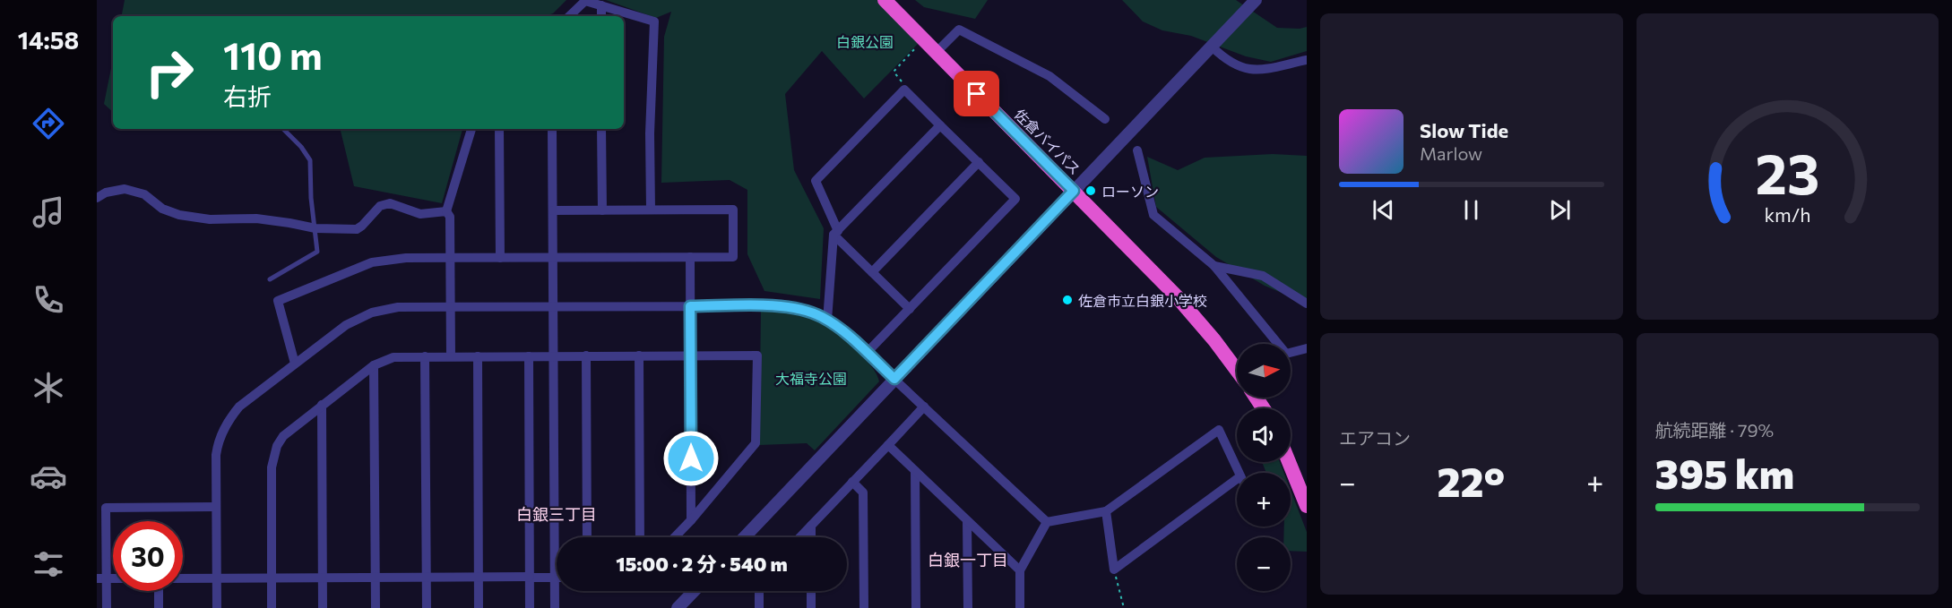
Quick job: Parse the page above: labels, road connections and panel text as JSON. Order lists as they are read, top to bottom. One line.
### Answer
{"streets":{"highway":["佐倉バイパス"]},"districts":["白銀三丁目","白銀一丁目"],"parks":["白銀公園","大福寺公園"],"places":["ローソン","佐倉市立白銀小学校"],"north":"right","page":{"tabs":"14:58","turn":["110 m","右折"],"song":["Slow Tide","Marlow"],"tile":["エアコン",["航続距離 · 79%","395 km"]],"map_buttons":["+","−"],"heat":["−","22°","+"],"limit":"30","trip":"15:00 · 2 分 · 540 m","gauge":["23","km/h"]}}
